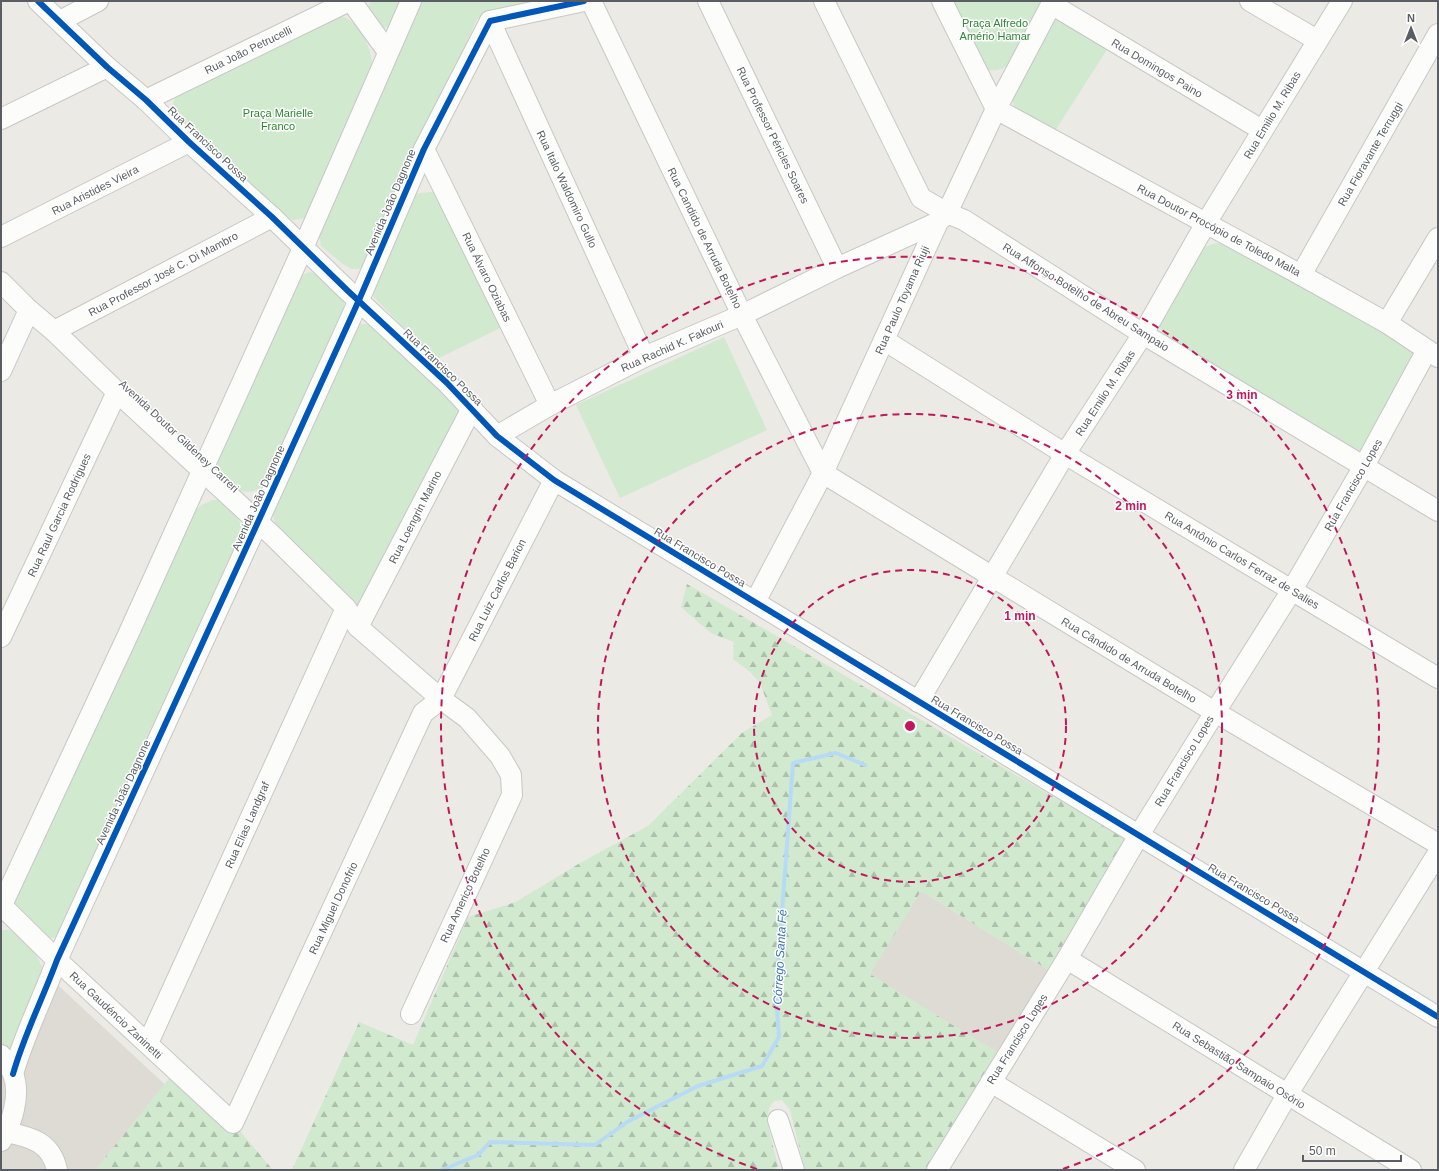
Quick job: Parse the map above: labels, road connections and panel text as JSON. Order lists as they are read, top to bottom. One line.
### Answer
{"streets":{"street":["Rua João Petrucelli","Rua Domingos Paino","Rua Emilio M. Ribas","Rua Professor Péricles Soares","Rua Francisco Possa","Rua Fioravante Terruggi","Rua Italo Waldomiro Gullo","Rua Aristides Vieira","Avenida João Dagnone","Rua Doutor Procópio de Toledo Malta","Rua Candido de Arruda Botelho","Rua Professor José C. Di Mambro","Rua Álvaro Oziabas","Rua Affonso Botelho de Abreu Sampaio","Rua Paulo Toyama Riuji","Rua Rachid K. Fakouri","Avenida Doutor Gildeney Carreri","Rua Francisco Lopes","Rua Raul Garcia Rodrigues","Rua Loengrin Marino","Rua Antônio Carlos Ferraz de Salies","Rua Luiz Carlos Barion","Rua Cândido de Arruda Botelho","Rua Elias Landgraf","Rua Americo Botelho","Rua Miguel Donofrio","Rua Gaudéncio Zaninetti","Rua Sebastião Sampaio Osório"]},"crossings":[["Rua João Petrucelli","Rua Francisco Possa"],["Rua Domingos Paino","Rua Emilio M. Ribas"],["Rua Domingos Paino","Rua Paulo Toyama Riuji"],["Rua Emilio M. Ribas","Rua Francisco Possa"],["Rua Emilio M. Ribas","Rua Doutor Procópio de Toledo Malta"],["Rua Emilio M. Ribas","Rua Affonso Botelho de Abreu Sampaio"],["Rua Emilio M. Ribas","Rua Antônio Carlos Ferraz de Salies"],["Rua Emilio M. Ribas","Rua Cândido de Arruda Botelho"],["Rua Professor Péricles Soares","Rua Rachid K. Fakouri"],["Rua Francisco Possa","Rua Aristides Vieira"],["Rua Francisco Possa","Avenida João Dagnone"],["Rua Francisco Possa","Rua Professor José C. Di Mambro"],["Rua Francisco Possa","Rua Paulo Toyama Riuji"],["Rua Francisco Possa","Rua Rachid K. Fakouri"],["Rua Francisco Possa","Rua Francisco Lopes"],["Rua Francisco Possa","Rua Loengrin Marino"],["Rua Francisco Possa","Rua Luiz Carlos Barion"],["Rua Fioravante Terruggi","Rua Doutor Procópio de Toledo Malta"],["Rua Italo Waldomiro Gullo","Avenida João Dagnone"],["Rua Italo Waldomiro Gullo","Rua Rachid K. Fakouri"],["Avenida João Dagnone","Rua Álvaro Oziabas"],["Avenida João Dagnone","Avenida Doutor Gildeney Carreri"],["Avenida João Dagnone","Rua Gaudéncio Zaninetti"],["Rua Doutor Procópio de Toledo Malta","Rua Paulo Toyama Riuji"],["Rua Doutor Procópio de Toledo Malta","Rua Francisco Lopes"],["Rua Candido de Arruda Botelho","Rua Paulo Toyama Riuji"],["Rua Candido de Arruda Botelho","Rua Rachid K. Fakouri"],["Rua Candido de Arruda Botelho","Rua Cândido de Arruda Botelho"],["Rua Professor José C. Di Mambro","Avenida Doutor Gildeney Carreri"],["Rua Álvaro Oziabas","Rua Rachid K. Fakouri"],["Rua Affonso Botelho de Abreu Sampaio","Rua Paulo Toyama Riuji"],["Rua Affonso Botelho de Abreu Sampaio","Rua Rachid K. Fakouri"],["Rua Affonso Botelho de Abreu Sampaio","Rua Francisco Lopes"],["Rua Paulo Toyama Riuji","Rua Rachid K. Fakouri"],["Rua Paulo Toyama Riuji","Rua Antônio Carlos Ferraz de Salies"],["Rua Paulo Toyama Riuji","Rua Cândido de Arruda Botelho"],["Avenida Doutor Gildeney Carreri","Rua Raul Garcia Rodrigues"],["Avenida Doutor Gildeney Carreri","Rua Loengrin Marino"],["Avenida Doutor Gildeney Carreri","Rua Luiz Carlos Barion"],["Avenida Doutor Gildeney Carreri","Rua Elias Landgraf"],["Avenida Doutor Gildeney Carreri","Rua Americo Botelho"],["Avenida Doutor Gildeney Carreri","Rua Miguel Donofrio"],["Rua Francisco Lopes","Rua Antônio Carlos Ferraz de Salies"],["Rua Francisco Lopes","Rua Cândido de Arruda Botelho"],["Rua Francisco Lopes","Rua Sebastião Sampaio Osório"],["Rua Luiz Carlos Barion","Rua Miguel Donofrio"],["Rua Elias Landgraf","Rua Gaudéncio Zaninetti"],["Rua Miguel Donofrio","Rua Gaudéncio Zaninetti"]],"water":["Córrego Santa Fé"],"parks":["Praça Alfredo Amério Hamar","Praça Marielle Franco"],"scale_bar":"50 m","north":"top","rings":["3 min","2 min","1 min"]}
